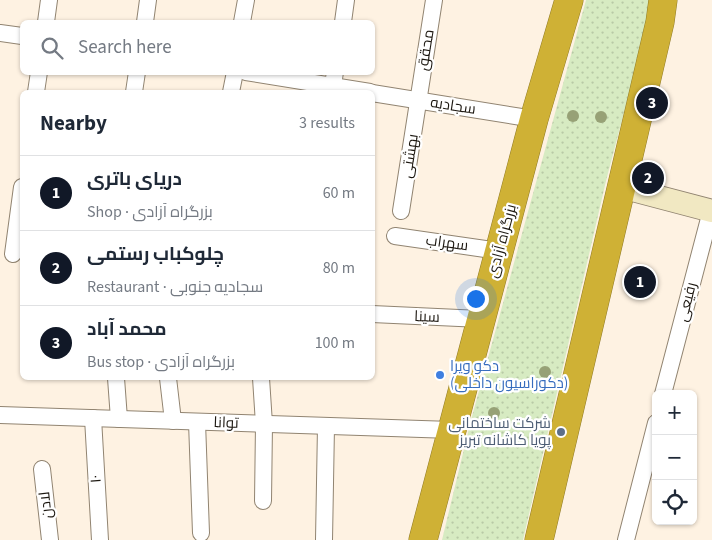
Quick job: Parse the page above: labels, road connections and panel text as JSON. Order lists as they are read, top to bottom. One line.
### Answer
{"streets":{"highway":["بزرگراه آزادی"],"street":["محقق","سجادیه","بهشتی","سهراب","رفیعی","سینا","توانا","۱۰","لادن"]},"crossings":[["محقق","سجادیه"],["محقق","بهشتی"],["سجادیه","بهشتی"],["سجادیه","بزرگراه آزادی"],["بزرگراه آزادی","سهراب"],["بزرگراه آزادی","سینا"],["بزرگراه آزادی","توانا"],["توانا","۱۰"]],"places":["دکو ویرا (دکوراسیون داخلی)","شرکت ساختمانی پویا کاشانه تبریز"],"page":{"search":"Search here","pins":["3","2","1"],"heading":["Nearby","3 results"],"list":[{"mark":"1","name":"دریای باتری","note":"Shop · بزرگراه آزادی","value":"60 m"},{"mark":"2","name":"چلوکباب رستمی","note":"Restaurant · سجادیه جنوبی","value":"80 m"},{"mark":"3","name":"محمد آباد","note":"Bus stop · بزرگراه آزادی","value":"100 m"}],"map_buttons":["+","−"]}}
